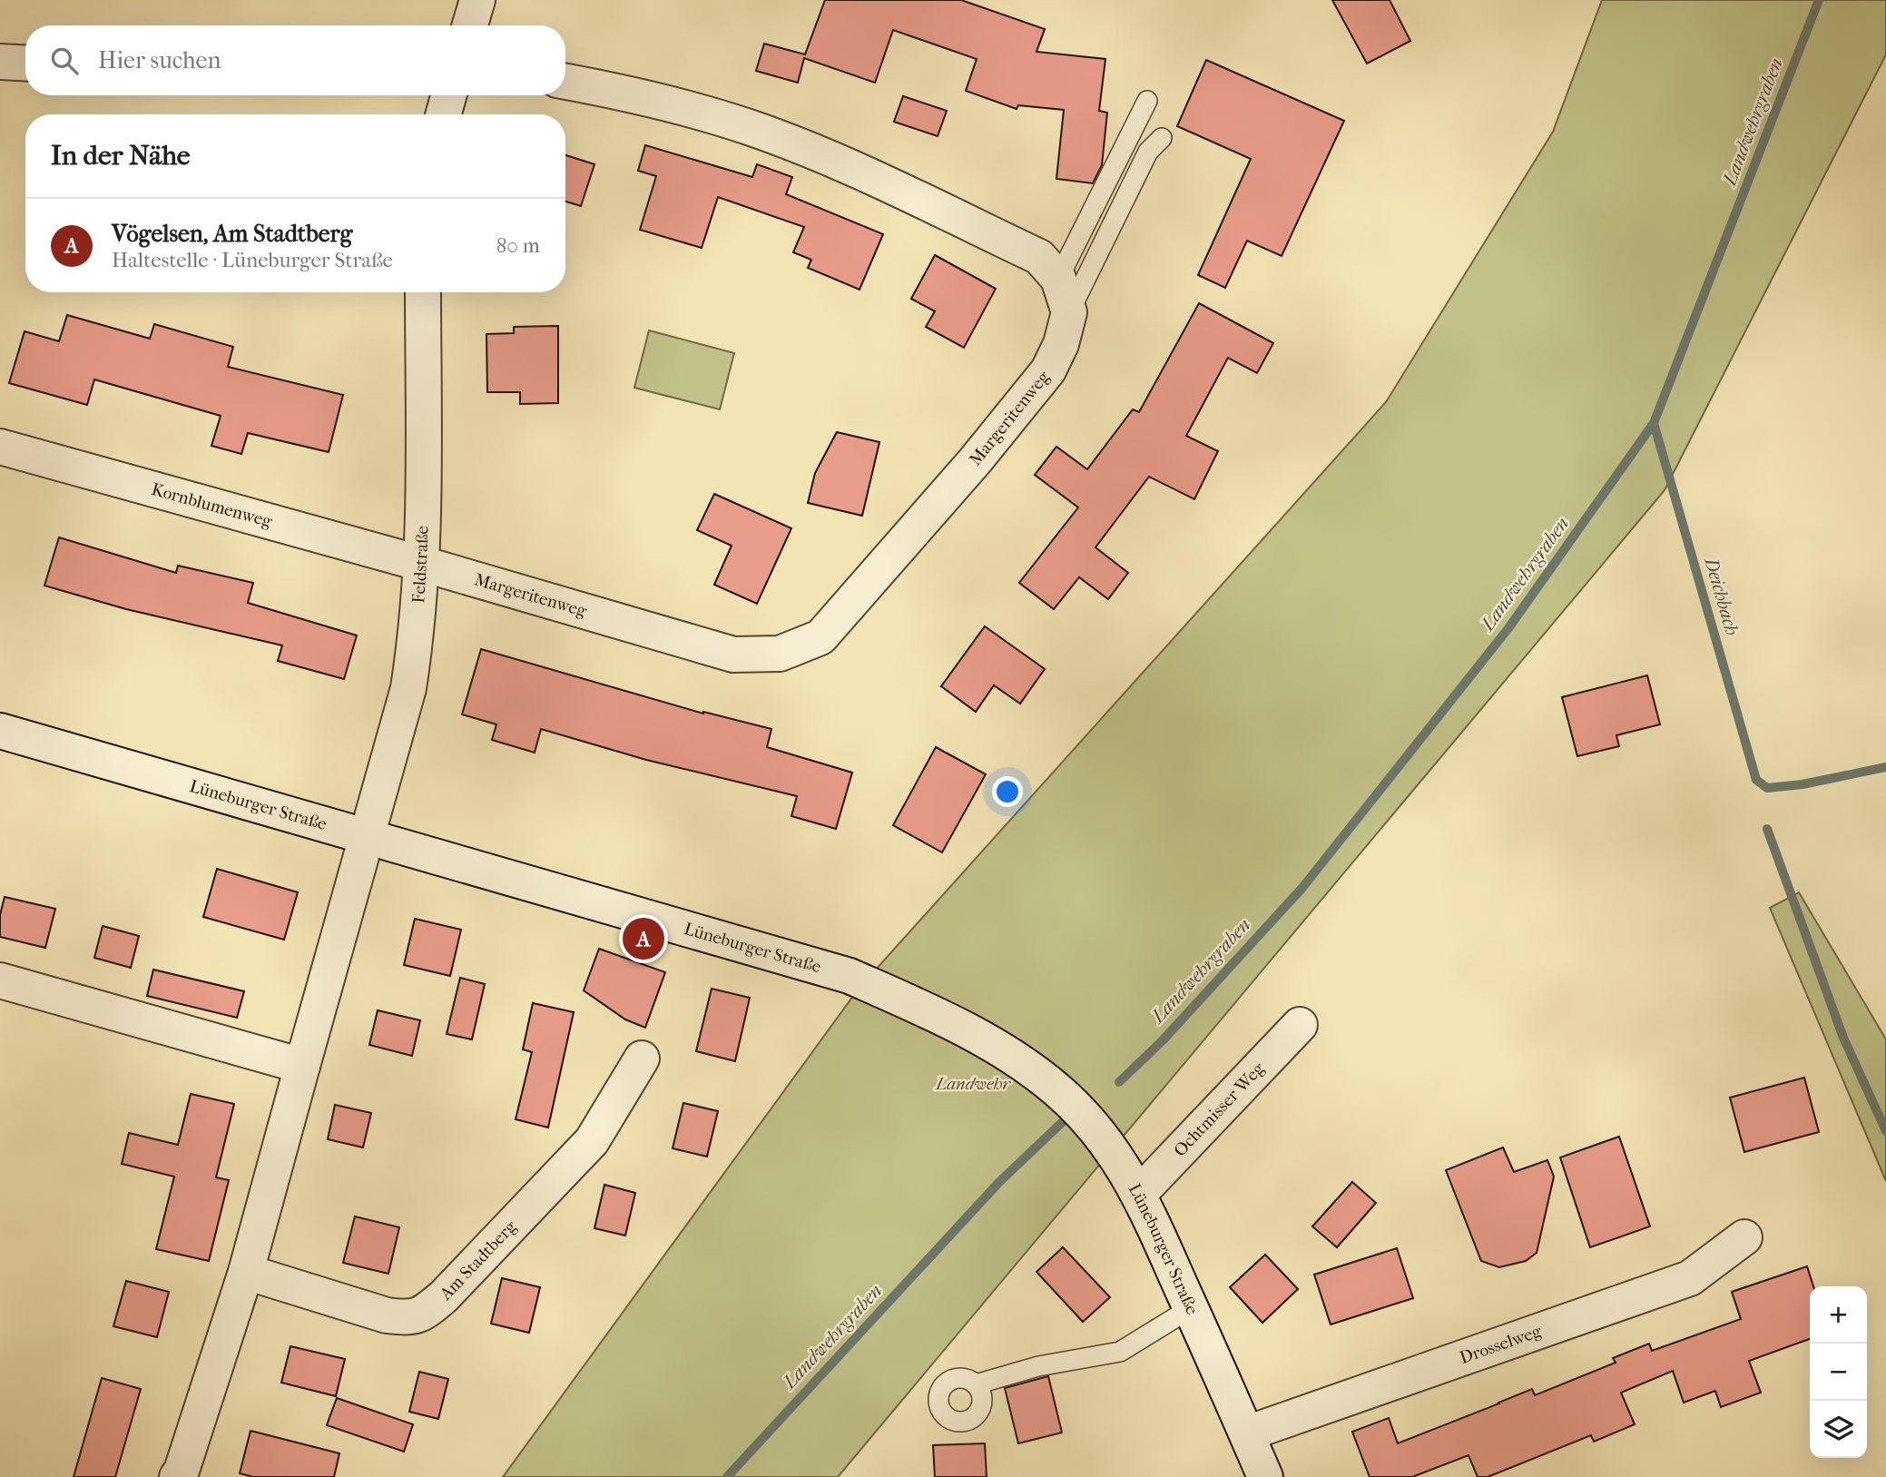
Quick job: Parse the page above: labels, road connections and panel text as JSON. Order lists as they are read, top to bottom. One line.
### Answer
{"streets":{"street":["Margeritenweg","Kornblumenweg","Feldstraße","Lüneburger Straße","Ochtmisser Weg","Am Stadtberg","Drosselweg"]},"crossings":[["Margeritenweg","Kornblumenweg"],["Margeritenweg","Feldstraße"],["Kornblumenweg","Feldstraße"],["Feldstraße","Lüneburger Straße"],["Lüneburger Straße","Ochtmisser Weg"],["Lüneburger Straße","Drosselweg"]],"water":["Landwehrgraben","Deichbach"],"parks":["Landwehr"],"page":{"search":"Hier suchen","heading":"In der Nähe","list":[{"mark":"A","name":"Vögelsen, Am Stadtberg","note":"Haltestelle · Lüneburger Straße","value":"80 m"}],"pins":"A","map_buttons":["+","−"]}}
